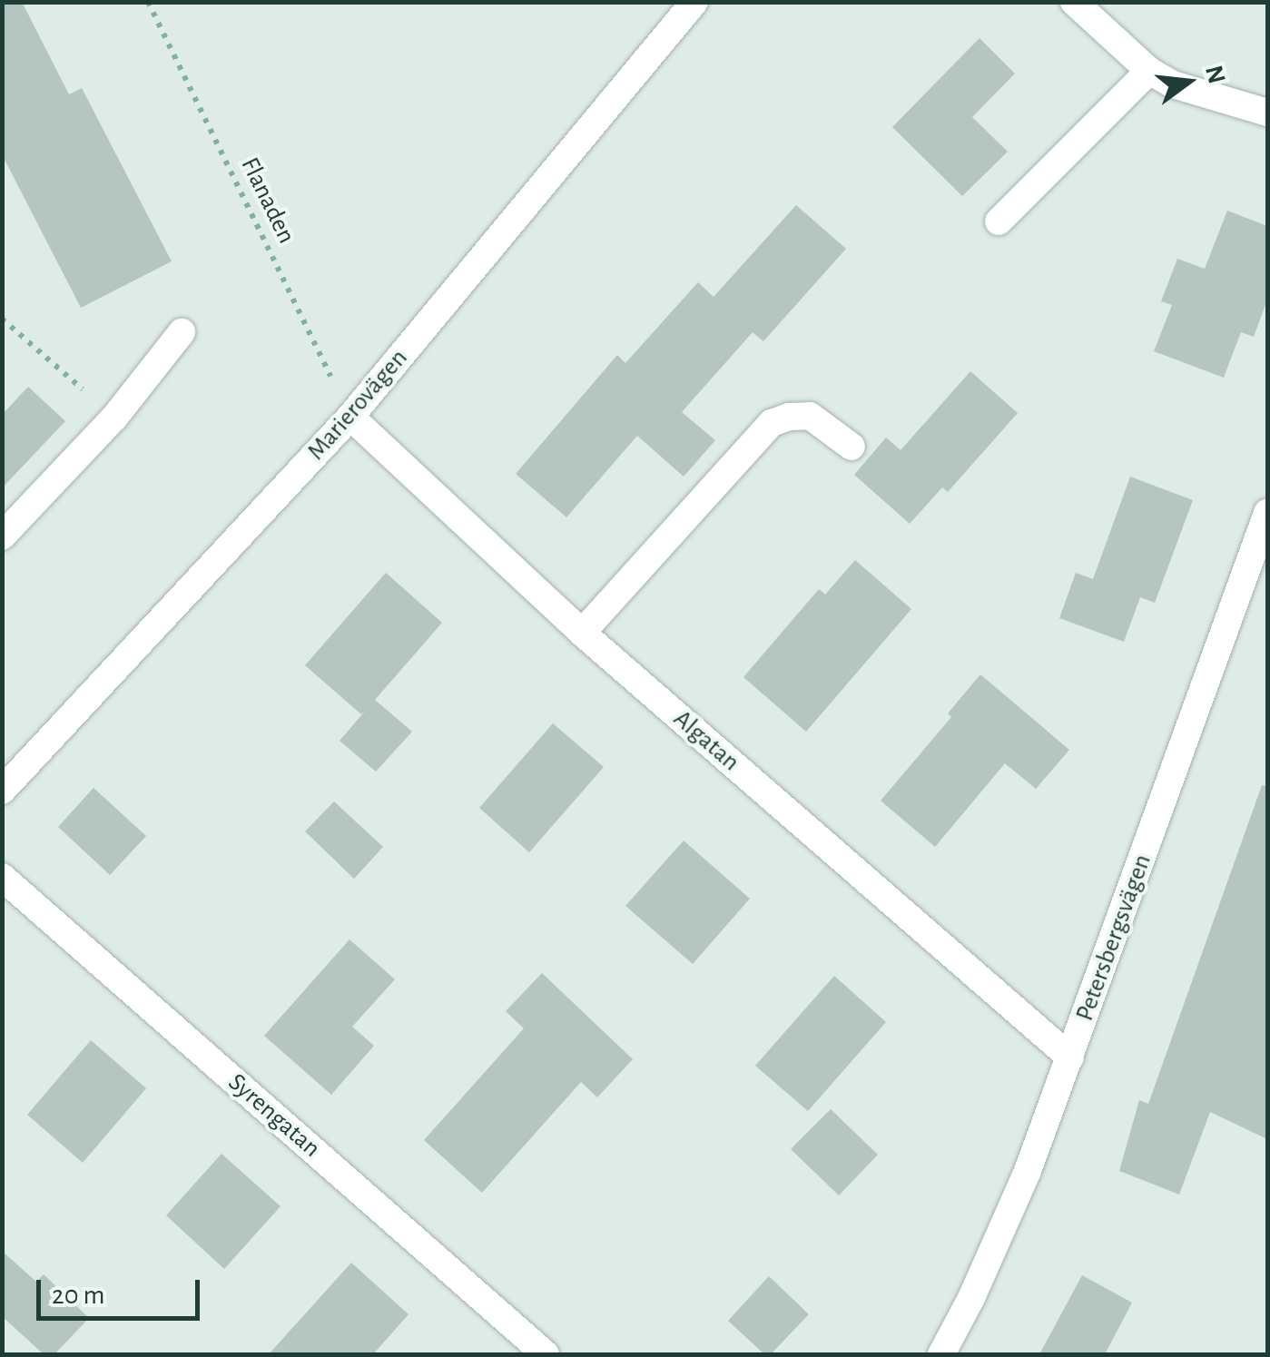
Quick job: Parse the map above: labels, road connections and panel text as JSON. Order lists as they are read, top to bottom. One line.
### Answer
{"streets":{"street":["Marierovägen","Algatan","Petersbergsvägen","Syrengatan"],"path":["Flanaden"]},"crossings":[["Flanaden","Marierovägen"],["Flanaden","Algatan"],["Marierovägen","Algatan"],["Algatan","Petersbergsvägen"]],"scale_bar":"20 m","north":"right"}
